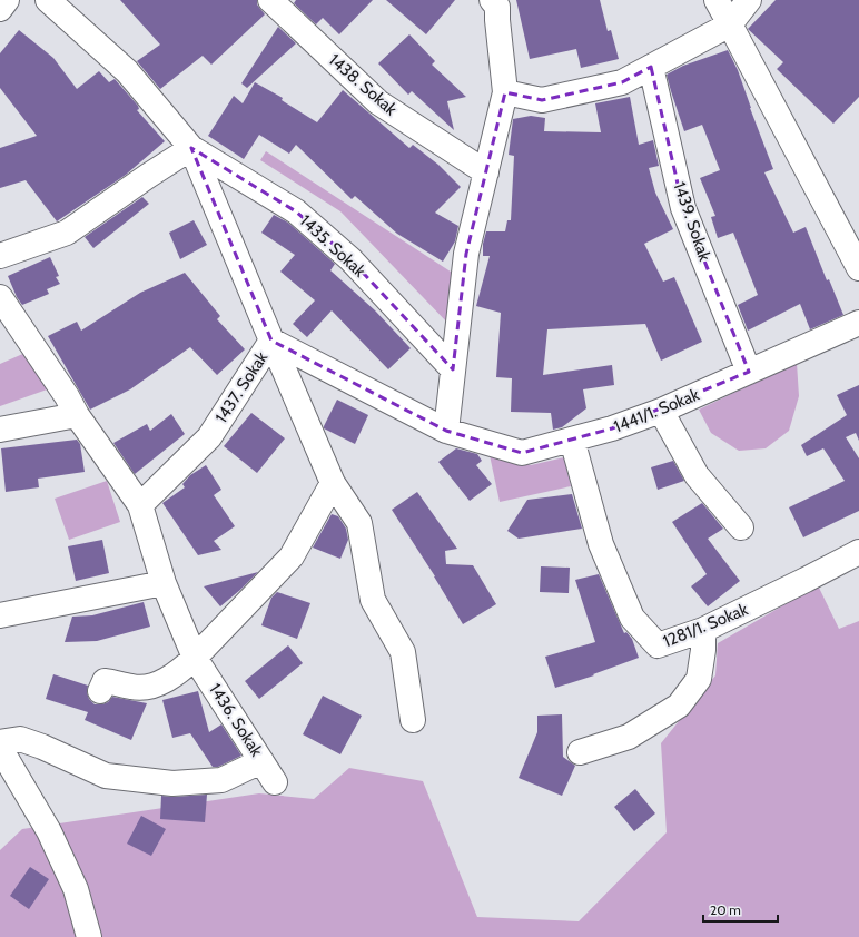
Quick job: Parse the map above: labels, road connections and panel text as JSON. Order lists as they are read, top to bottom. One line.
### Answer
{"streets":{"street":["1438. Sokak","1439. Sokak","1435. Sokak","1437. Sokak","1441/1. Sokak","1281/1. Sokak","1436. Sokak"]},"crossings":[["1439. Sokak","1441/1. Sokak"],["1435. Sokak","1437. Sokak"],["1437. Sokak","1441/1. Sokak"],["1437. Sokak","1436. Sokak"],["1441/1. Sokak","1281/1. Sokak"]],"scale_bar":"20 m"}
